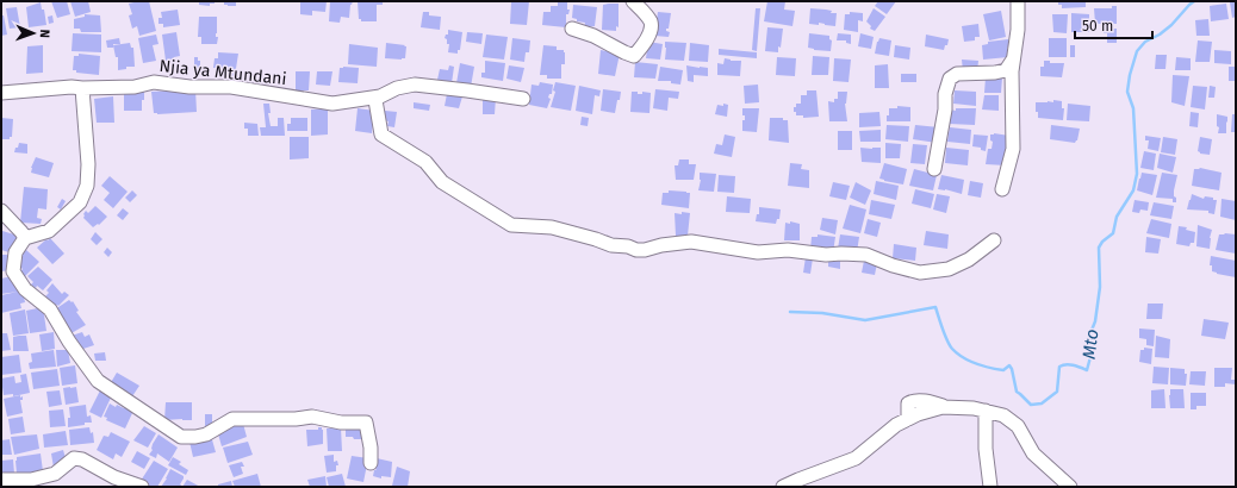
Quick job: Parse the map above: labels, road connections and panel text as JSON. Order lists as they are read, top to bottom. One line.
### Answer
{"streets":{"street":["Njia ya Mtundani"]},"water":["Mto"],"scale_bar":"50 m","north":"right"}
